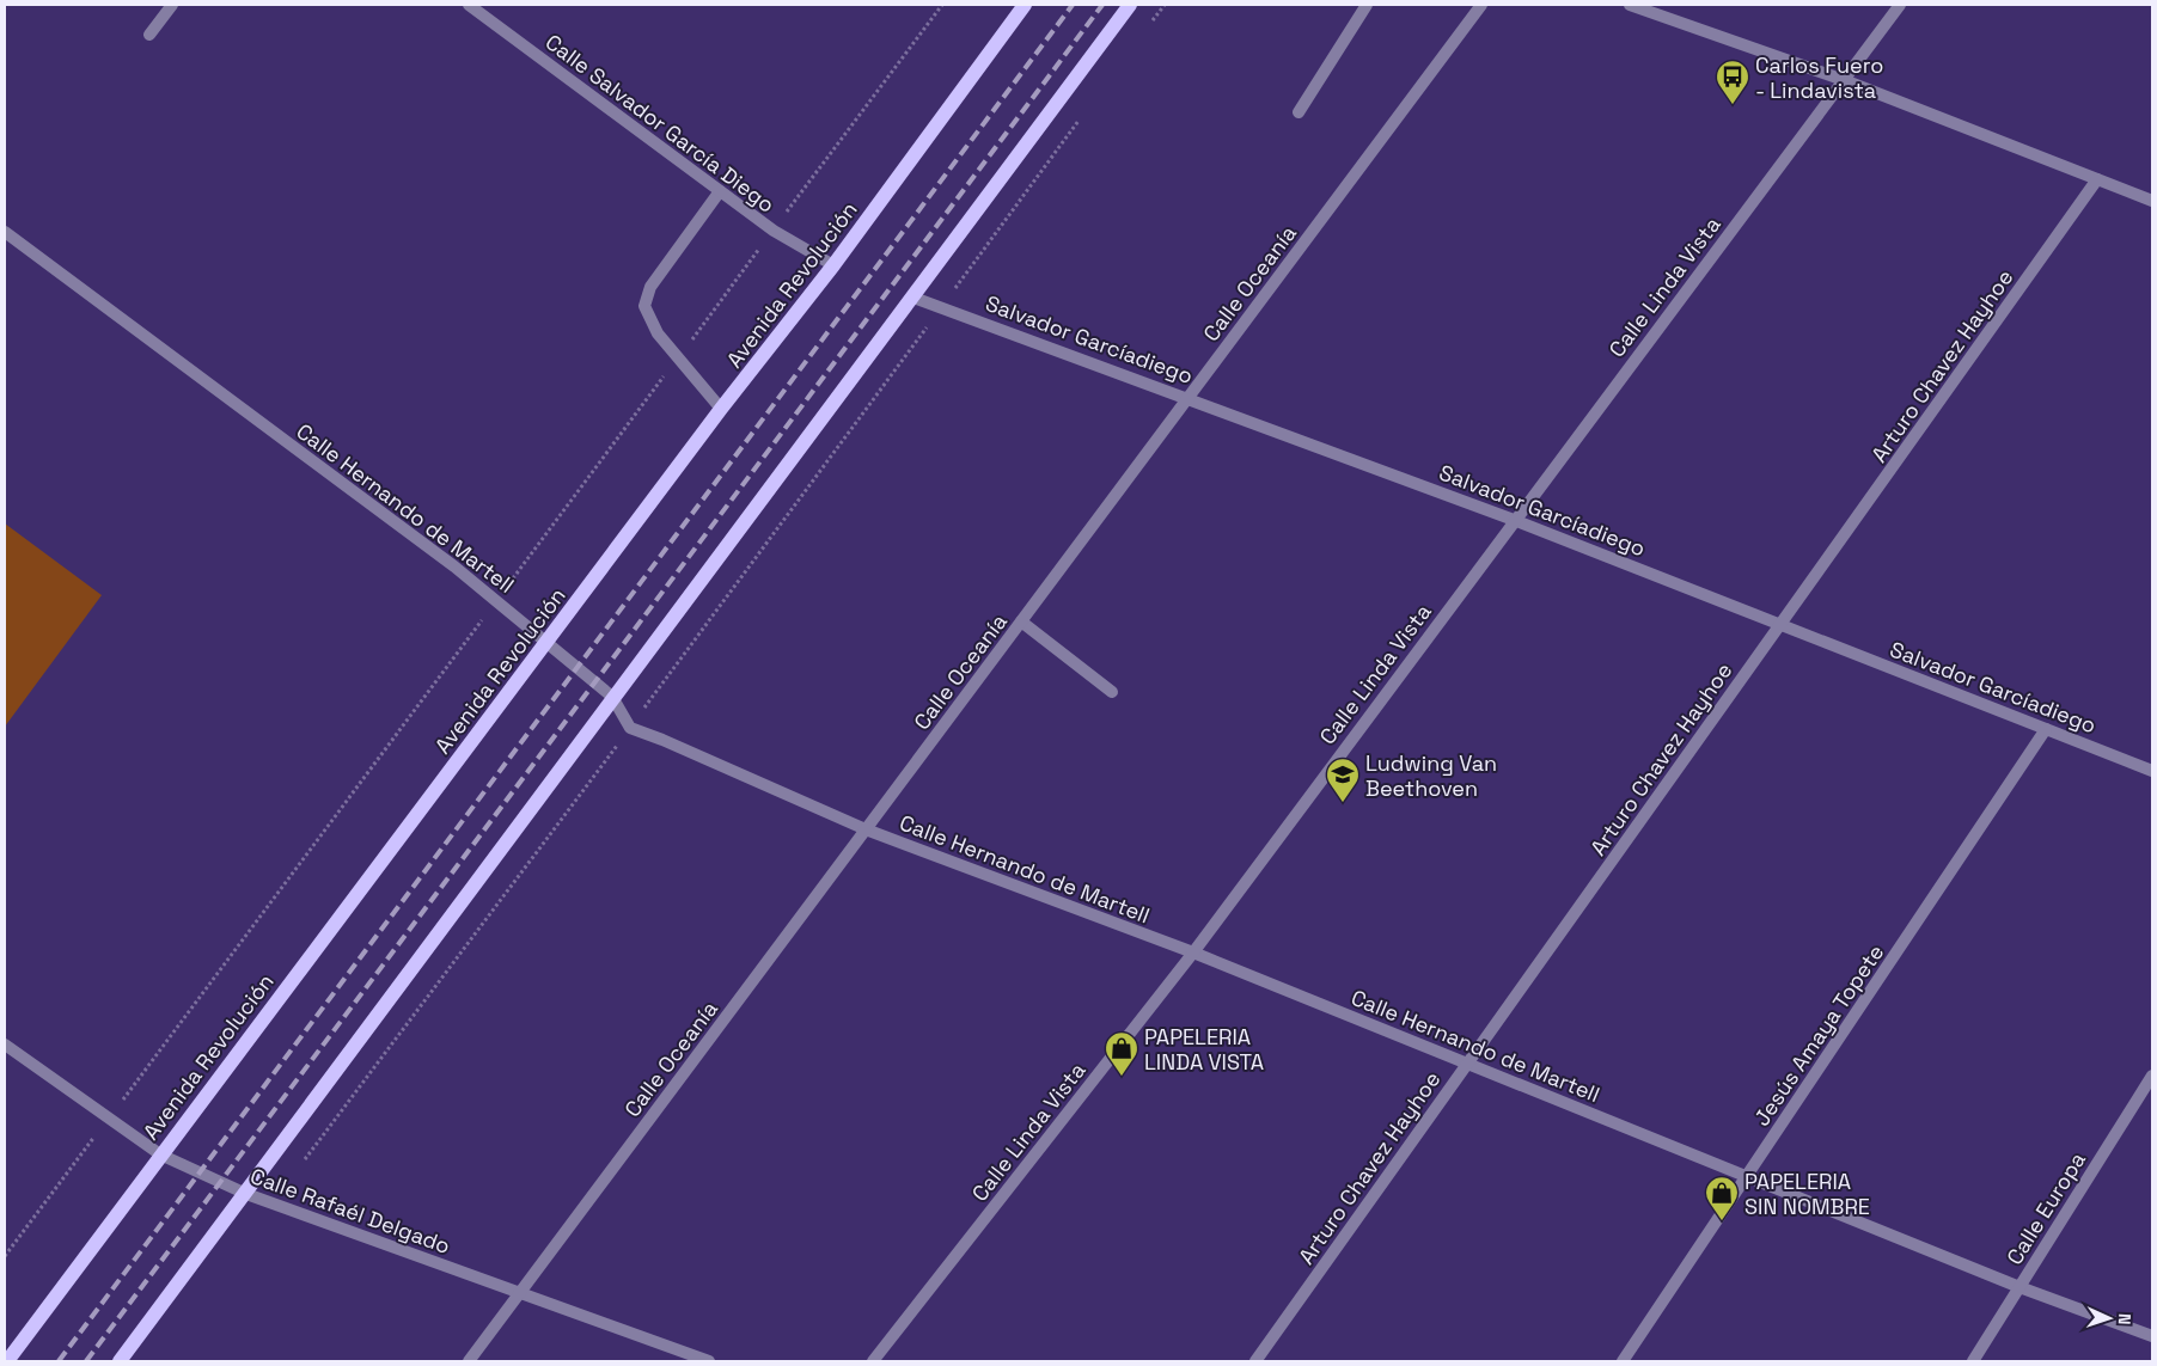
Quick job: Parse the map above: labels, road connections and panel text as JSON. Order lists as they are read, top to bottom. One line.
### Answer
{"streets":{"main road":["Avenida Revolución"],"street":["Calle Salvador García Diego","Calle Oceanía","Calle Linda Vista","Salvador Garcíadiego","Arturo Chavez Hayhoe","Calle Hernando de Martell","Jesús Amaya Topete","Calle Europa","Calle Rafaél Delgado"]},"crossings":[["Calle Salvador García Diego","Avenida Revolución"],["Calle Oceanía","Salvador Garcíadiego"],["Calle Oceanía","Calle Hernando de Martell"],["Calle Oceanía","Calle Rafaél Delgado"],["Avenida Revolución","Calle Hernando de Martell"],["Avenida Revolución","Calle Rafaél Delgado"],["Calle Linda Vista","Salvador Garcíadiego"],["Calle Linda Vista","Calle Hernando de Martell"],["Salvador Garcíadiego","Arturo Chavez Hayhoe"],["Salvador Garcíadiego","Jesús Amaya Topete"],["Arturo Chavez Hayhoe","Calle Hernando de Martell"],["Calle Hernando de Martell","Jesús Amaya Topete"],["Calle Hernando de Martell","Calle Europa"]],"places":{"bus stop":["Carlos Fuero - Lindavista"],"school or university":["Ludwing Van Beethoven"],"shop":["PAPELERIA LINDA VISTA","PAPELERIA SIN NOMBRE"]},"north":"right"}
